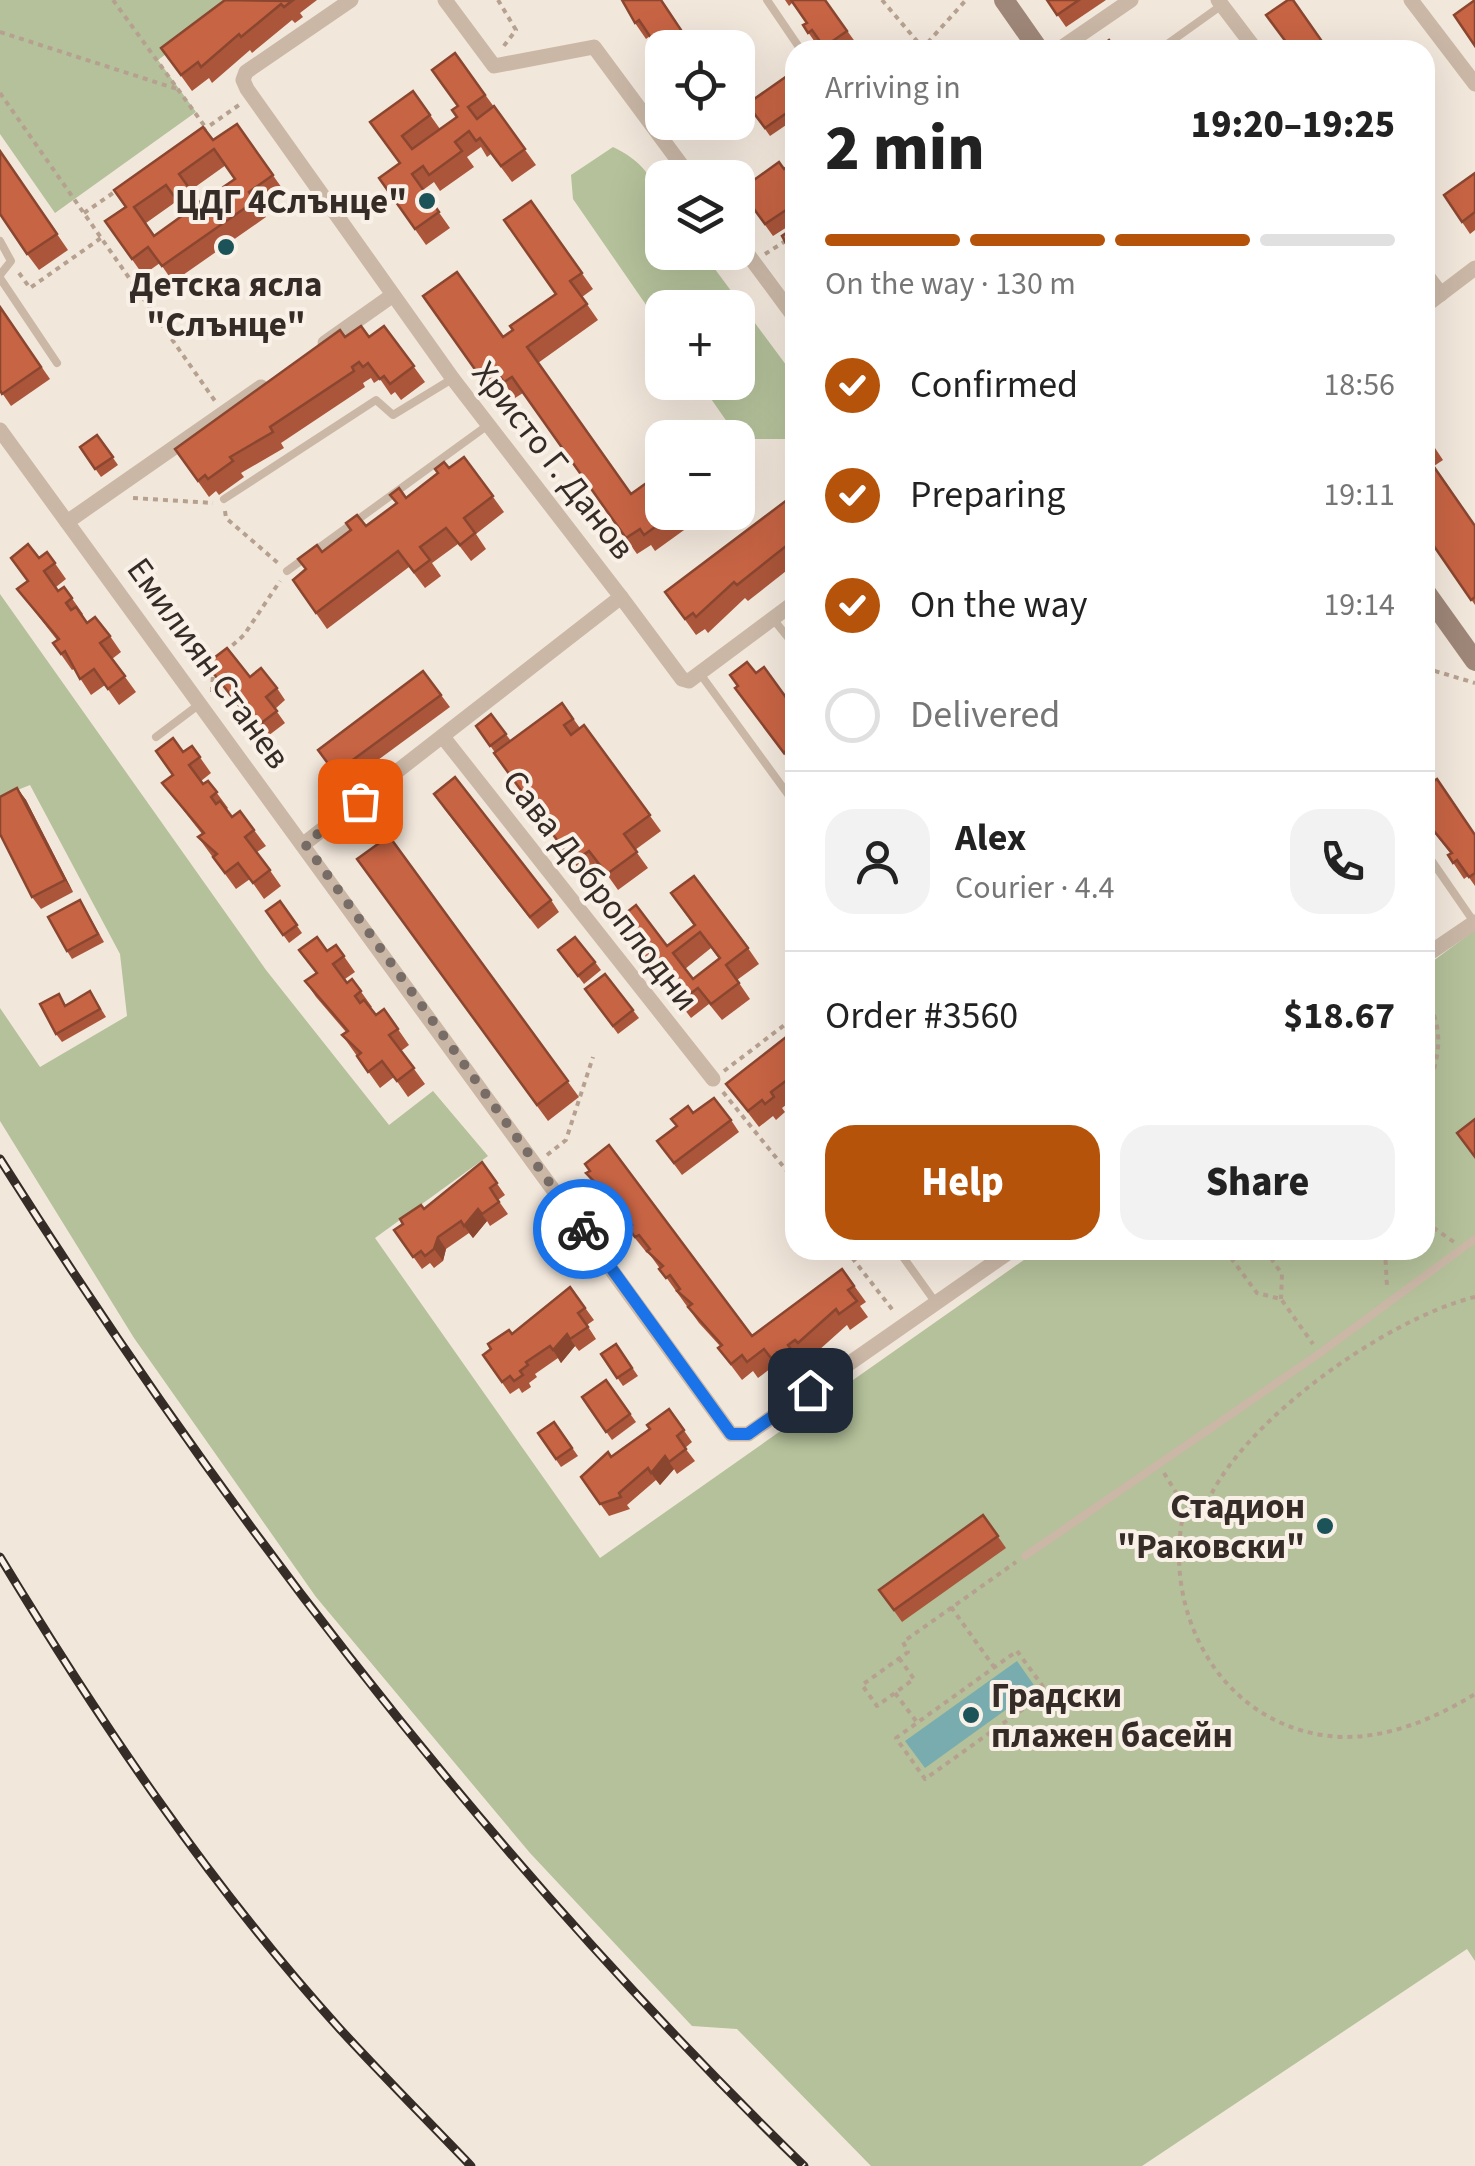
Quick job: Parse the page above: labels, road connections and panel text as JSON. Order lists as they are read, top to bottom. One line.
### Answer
{"streets":{"street":["Христо Г. Данов","Емилиян Станев","Сава Доброплодни"]},"crossings":[["Христо Г. Данов","Емилиян Станев"],["Христо Г. Данов","Сава Доброплодни"]],"places":["ЦДГ 4Слънце\"","Детска ясла \"Слънце\"","Стадион \"Раковски\"","Градски плажен басейн"],"page":{"map_buttons":["+","−"],"heading":["2 min","Arriving in","19:20–19:25"],"panel":["Alex","Courier · 4.4","Order #3560","$18.67"],"bar":"On the way · 130 m","list":[["Confirmed","18:56"],["Preparing","19:11"],["On the way","19:14"],"Delivered"],"buttons":["Help","Share"]}}
